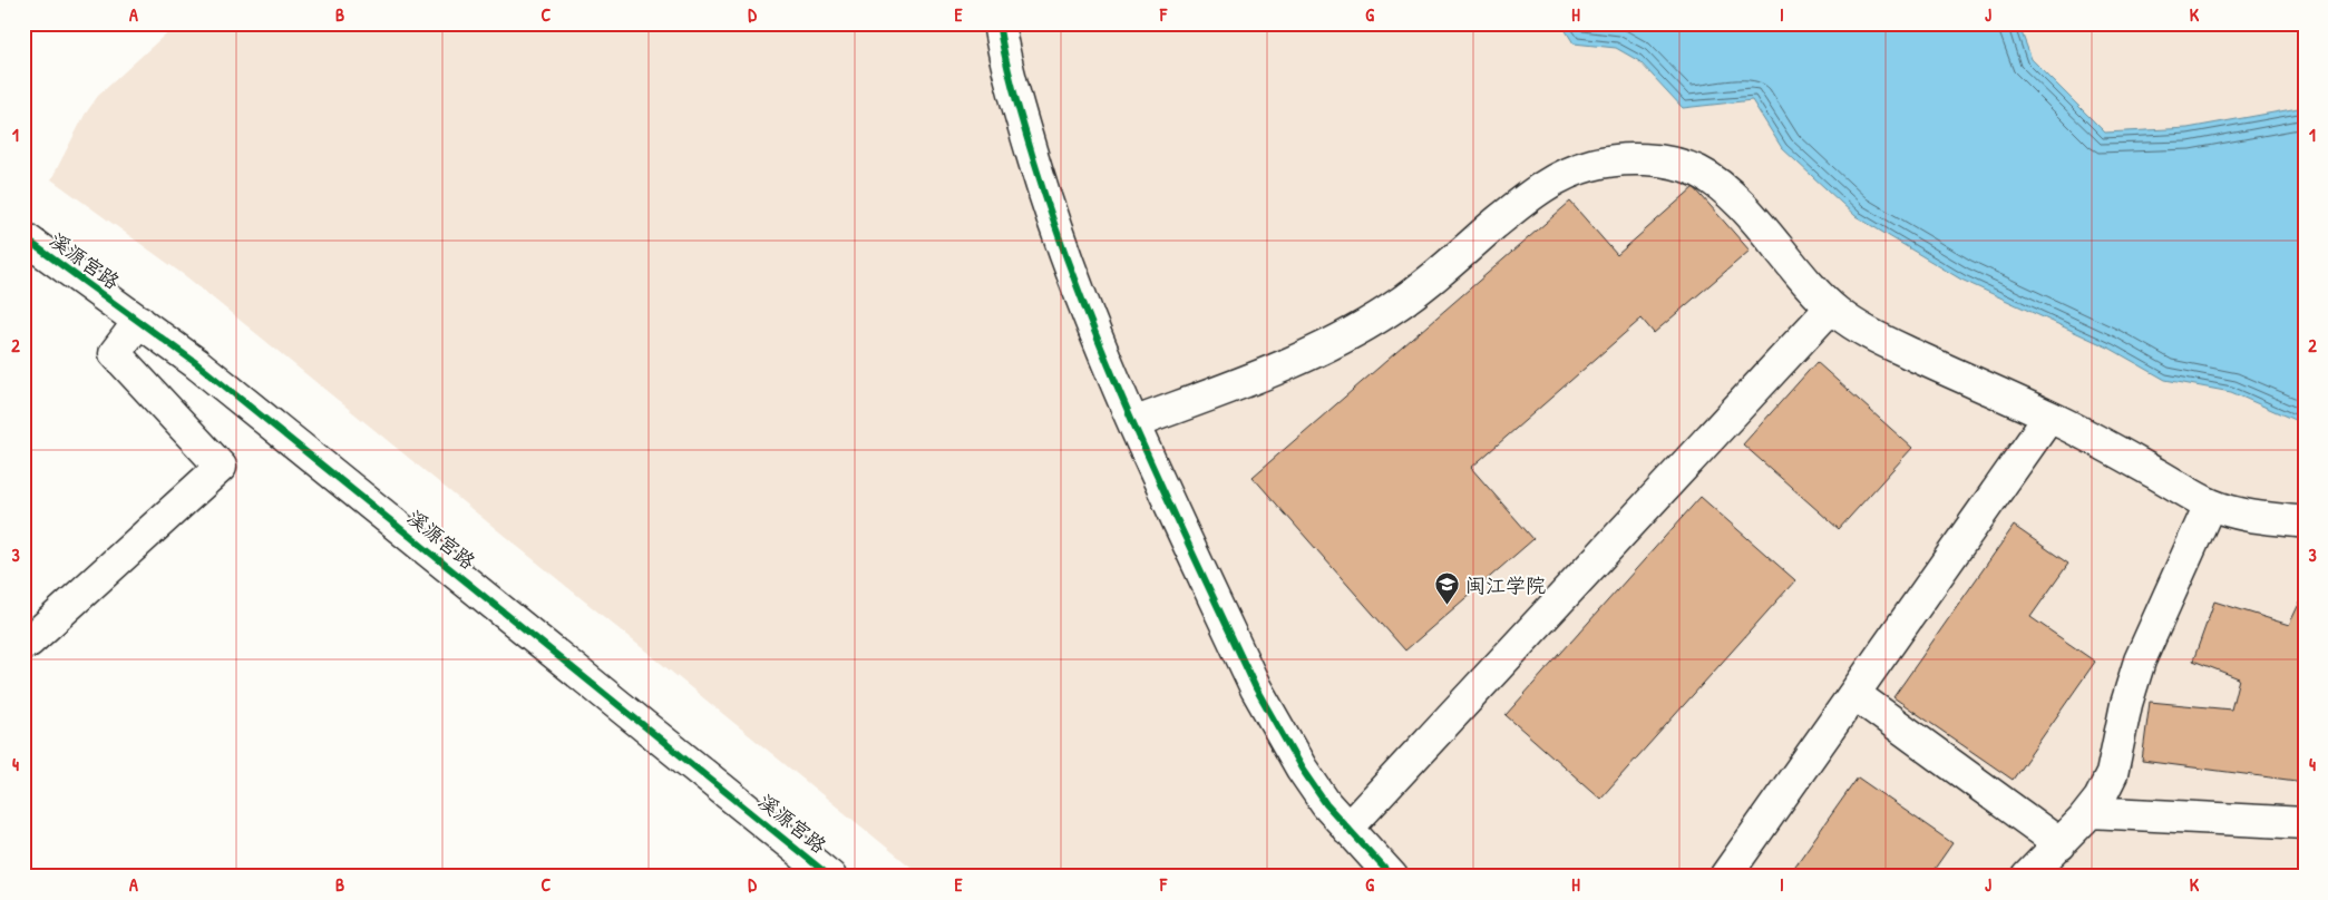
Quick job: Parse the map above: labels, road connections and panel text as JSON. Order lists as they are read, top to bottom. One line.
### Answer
{"streets":{"street":["溪源宫路"]},"places":{"school or university":["闽江学院"]},"grid":{"columns":["A","B","C","D","E","F","G","H","I","J","K"],"rows":["1","2","3","4"]}}
